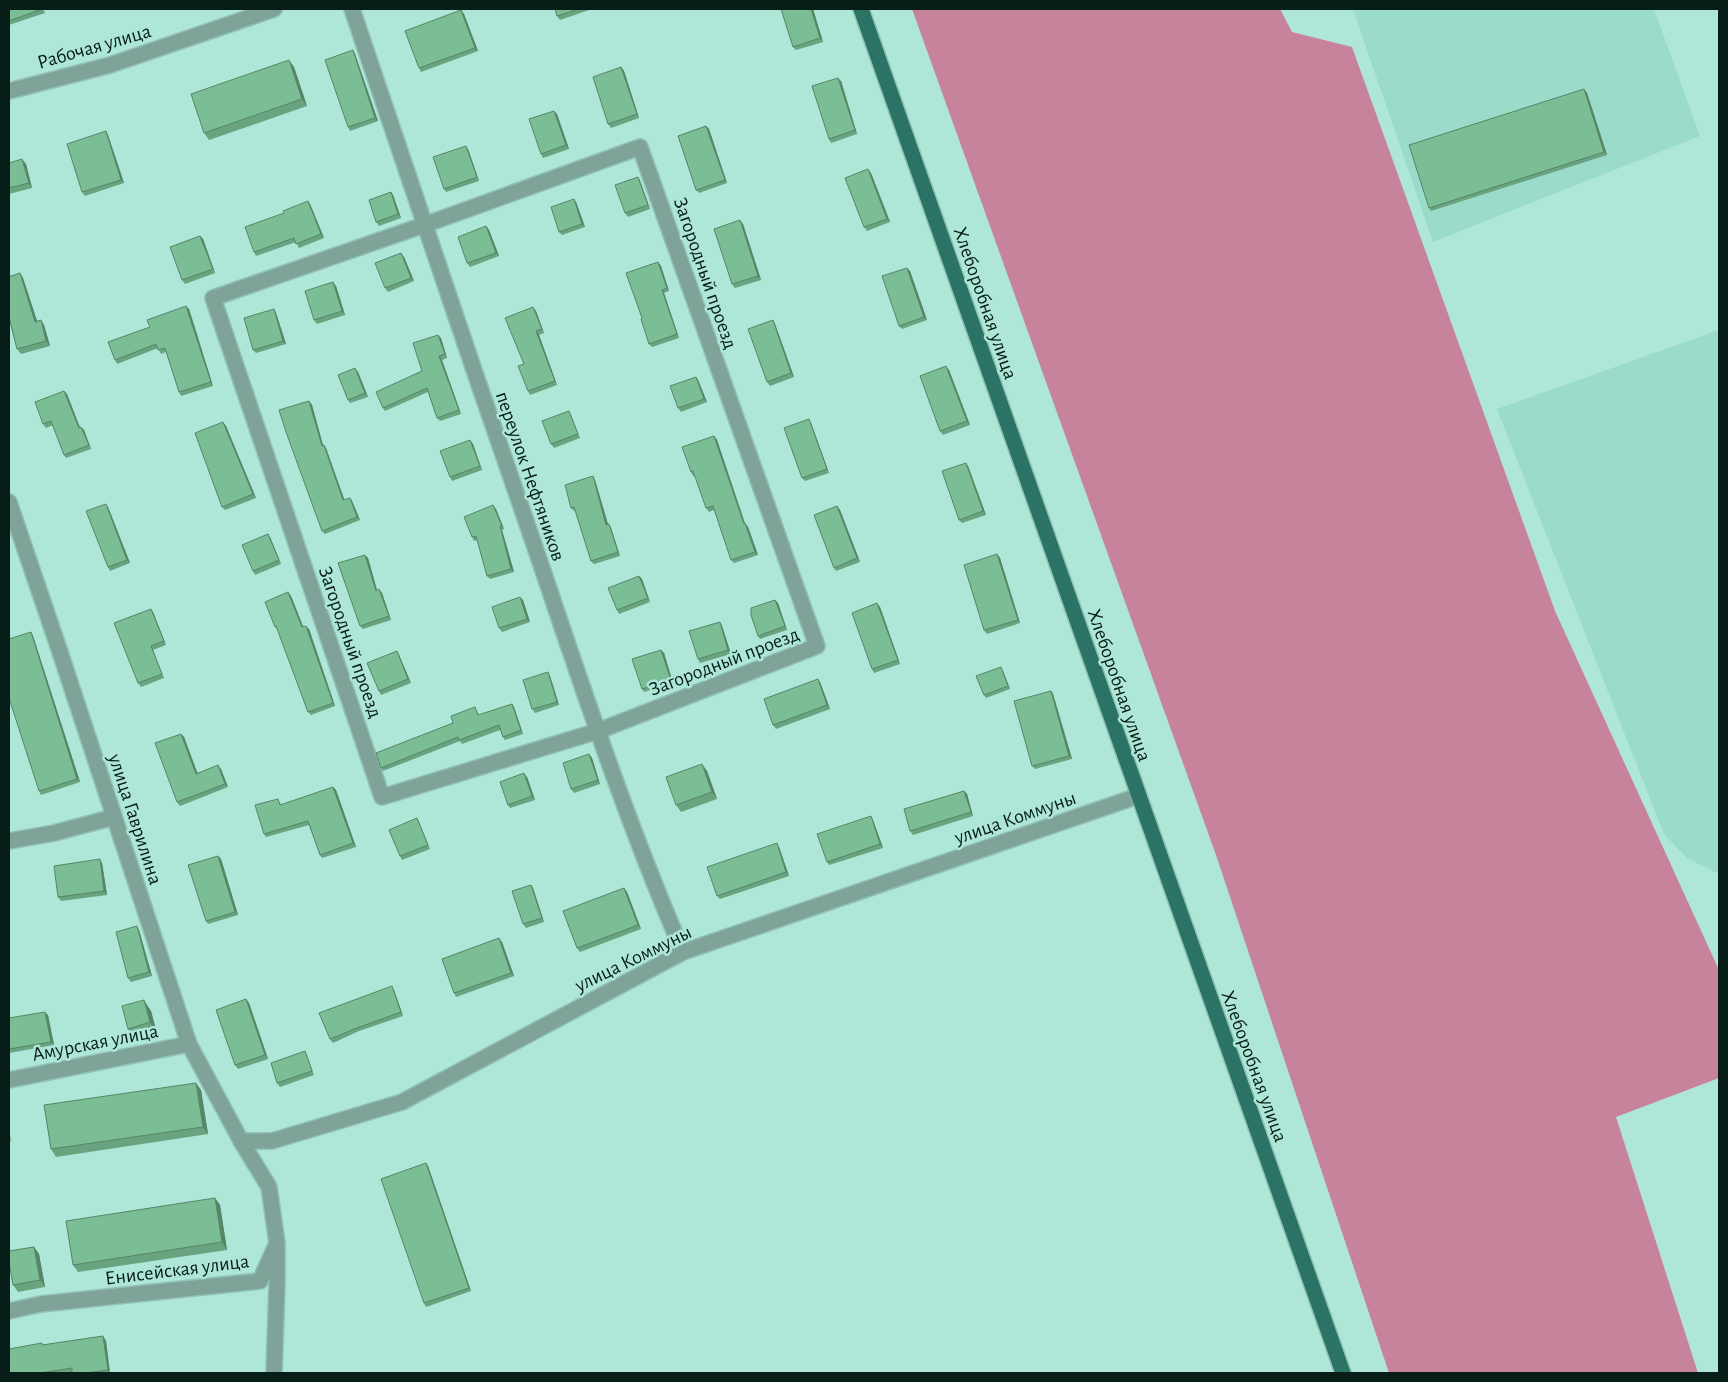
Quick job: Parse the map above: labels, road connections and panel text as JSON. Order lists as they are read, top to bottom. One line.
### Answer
{"streets":{"main road":["Хлеборобная улица"],"street":["Рабочая улица","Загородный проезд","переулок Нефтяников","улица Коммуны","улица Гаврилина","Амурская улица","Енисейская улица"]},"crossings":[["Загородный проезд","переулок Нефтяников"],["Хлеборобная улица","улица Коммуны"],["переулок Нефтяников","улица Коммуны"],["улица Коммуны","улица Гаврилина"],["улица Коммуны","Енисейская улица"],["улица Гаврилина","Амурская улица"],["улица Гаврилина","Енисейская улица"]]}
